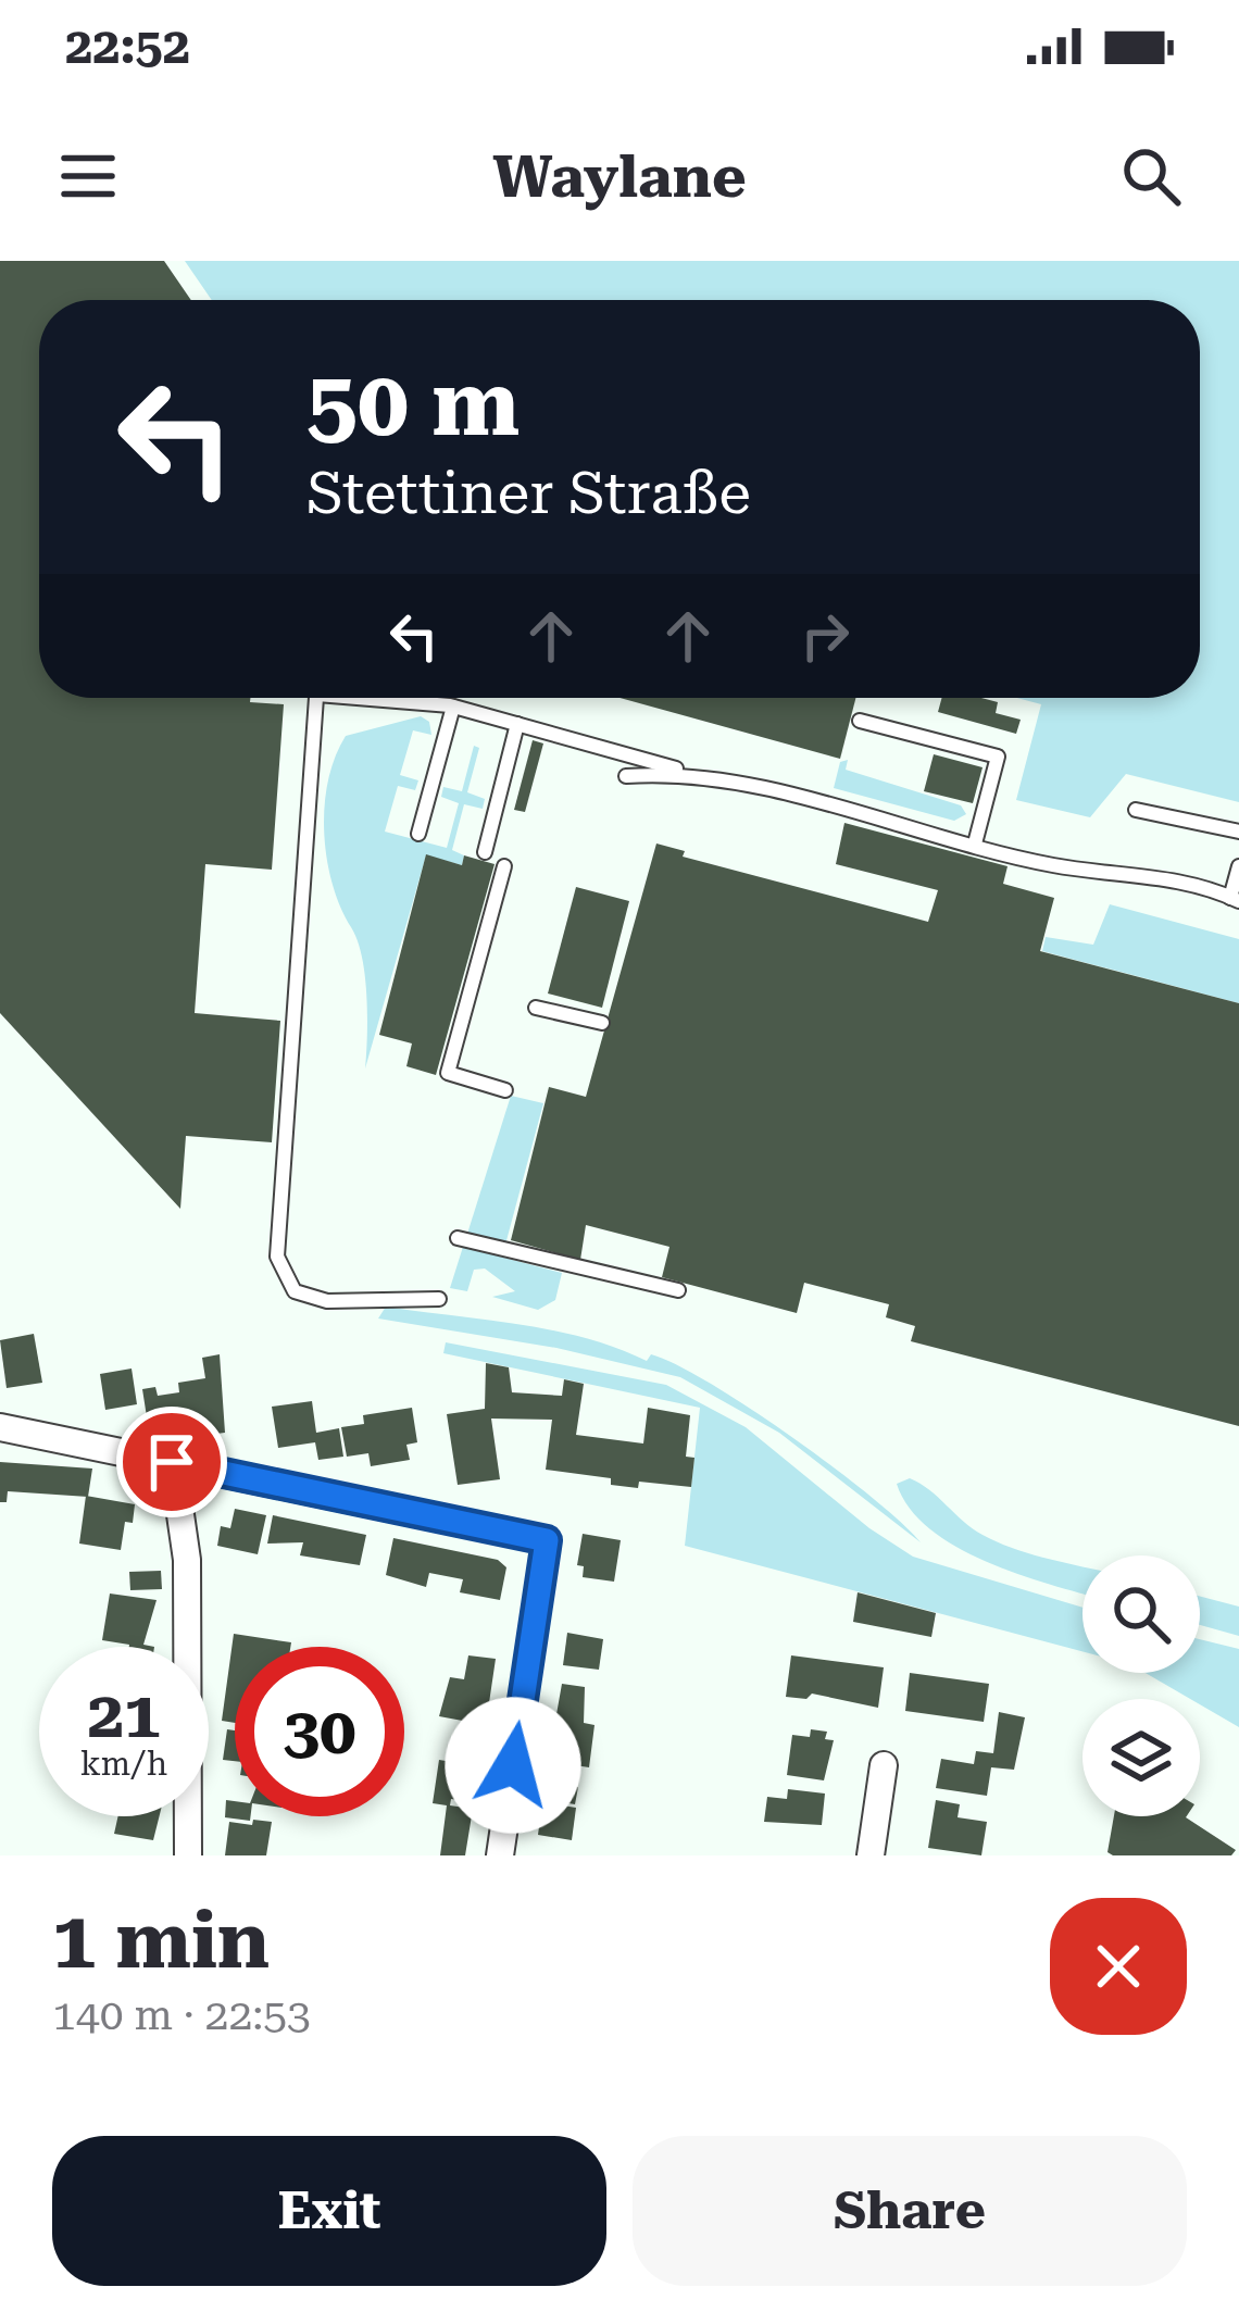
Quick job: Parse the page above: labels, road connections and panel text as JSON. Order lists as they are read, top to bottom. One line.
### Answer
{"page":{"status":"22:52","header":"Waylane","turn":["50 m","Stettiner Straße"],"speed":"21 km/h","limit":"30","heading":["1 min","140 m · 22:53"],"buttons":["Exit","Share"]}}
